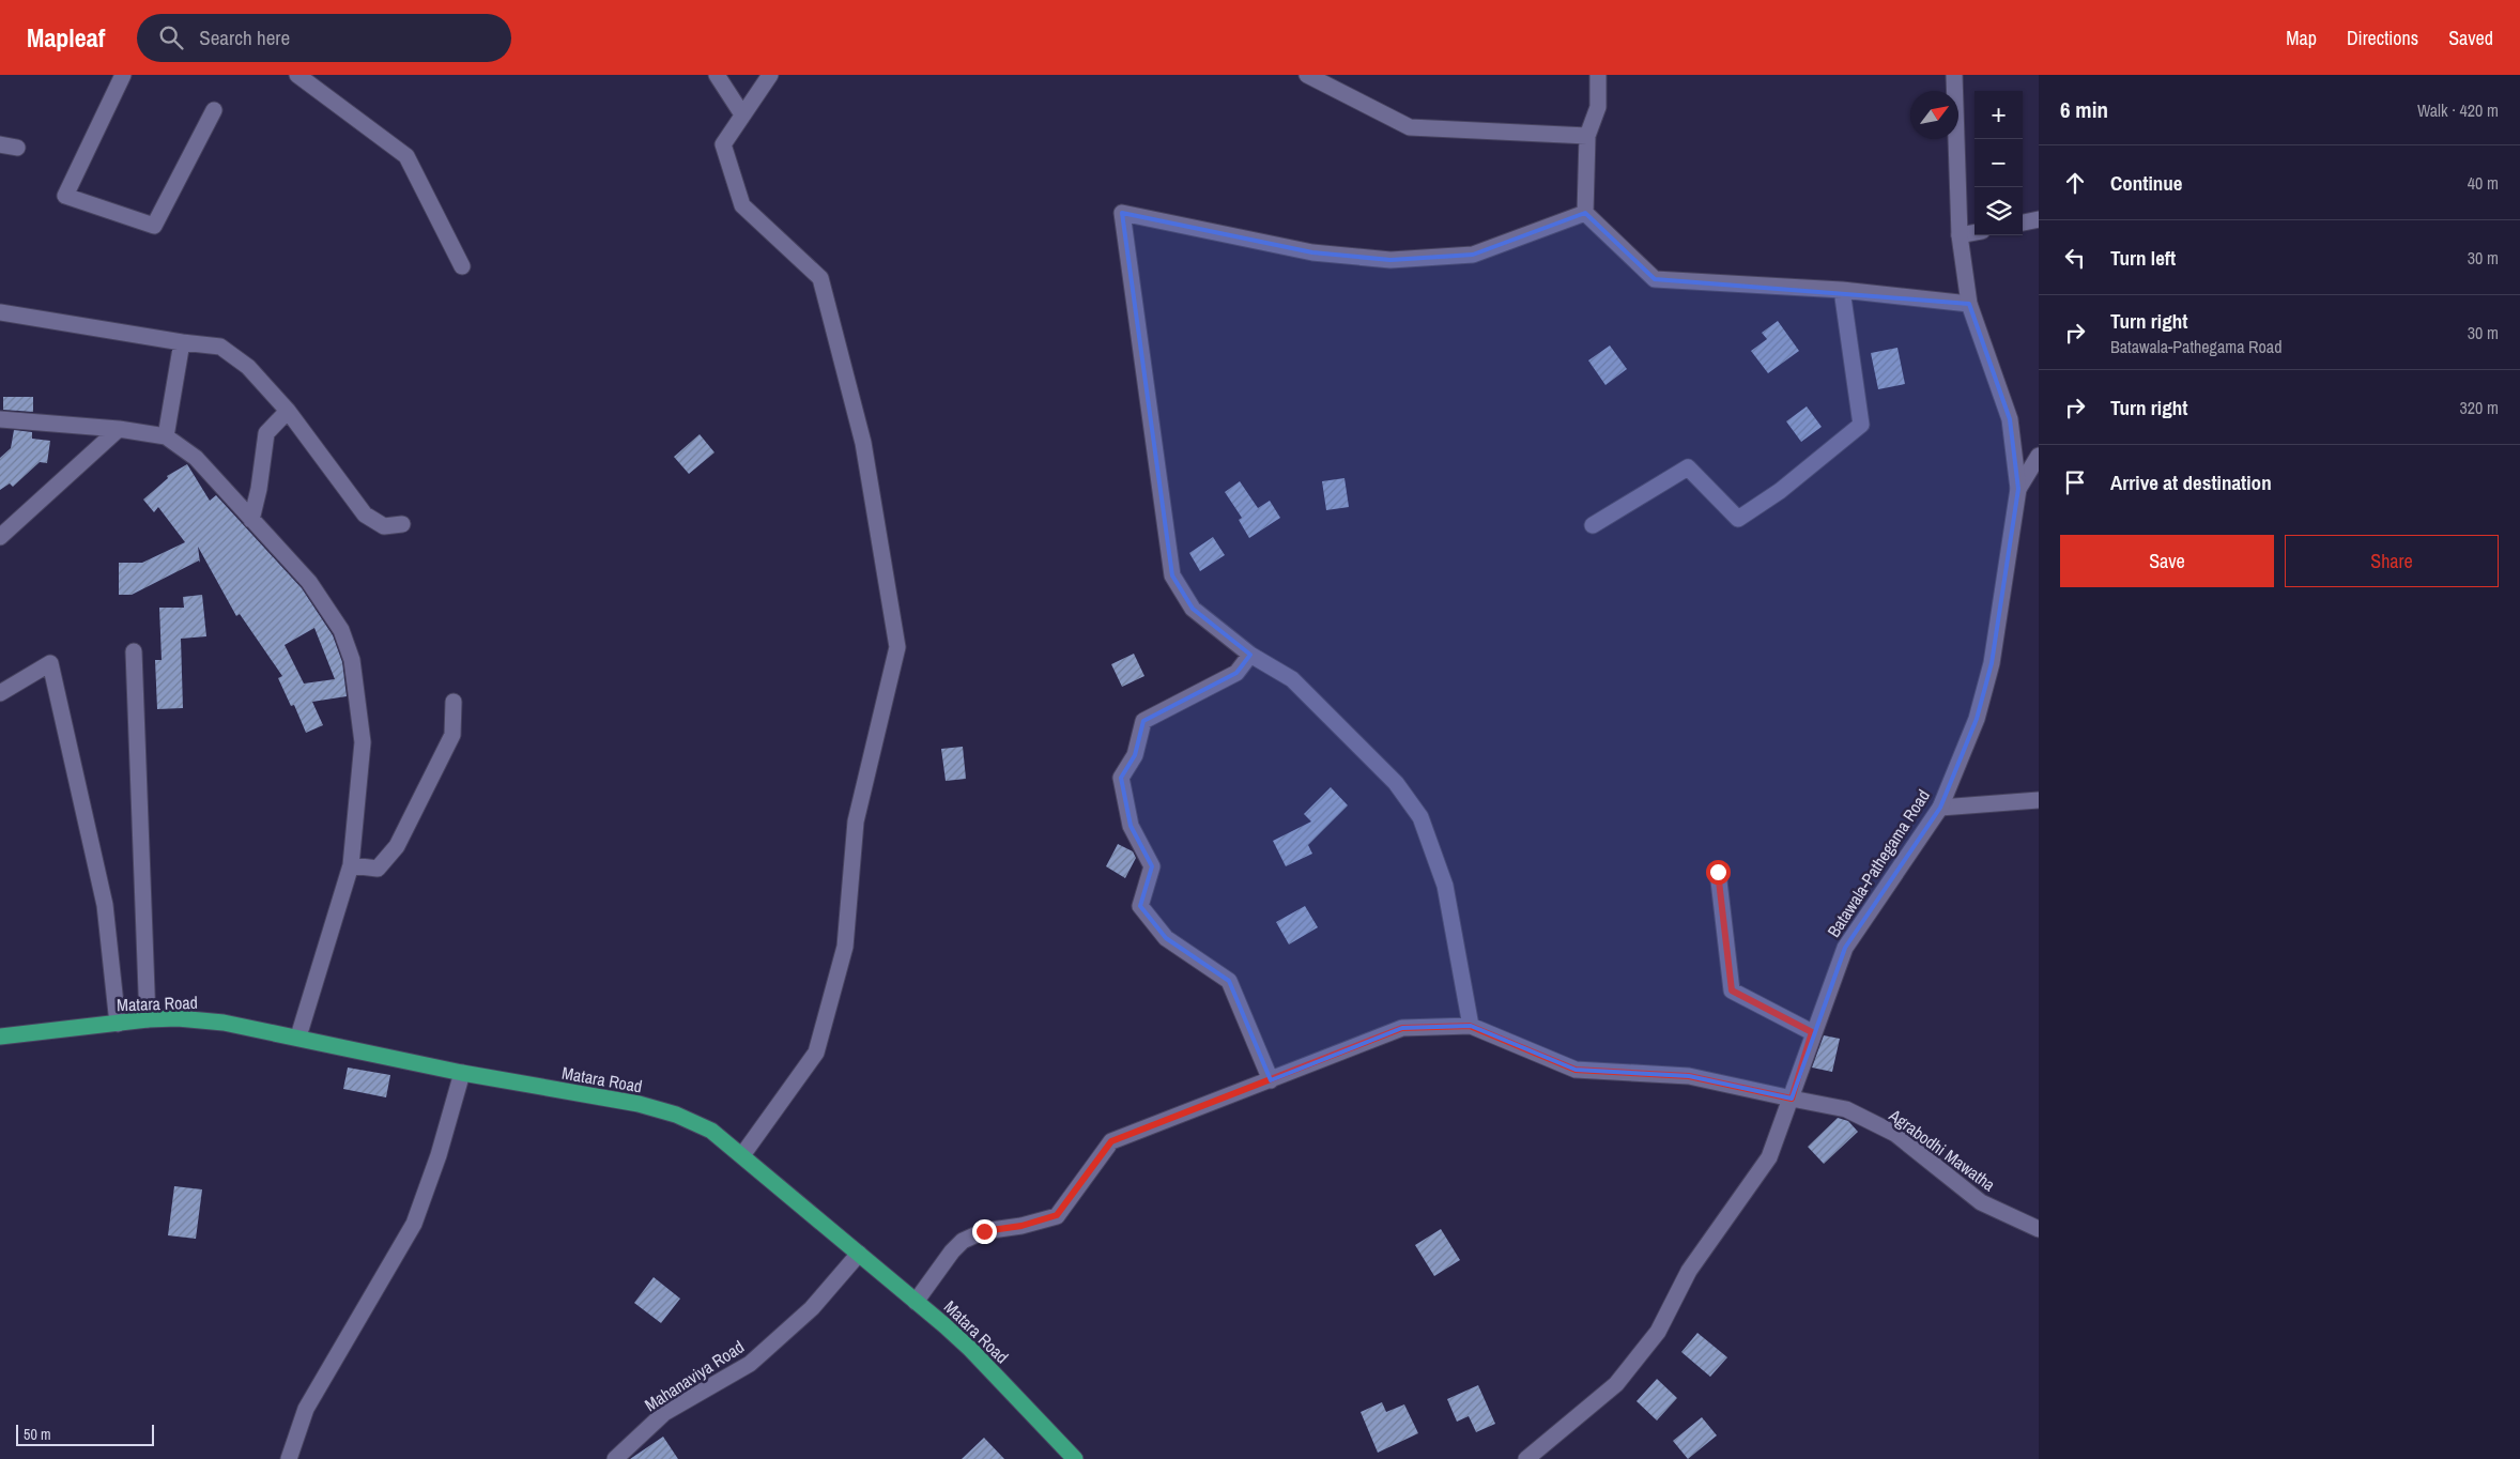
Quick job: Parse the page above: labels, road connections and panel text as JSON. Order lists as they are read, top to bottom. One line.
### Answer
{"streets":{"highway":["Matara Road"],"street":["Batawala-Pathegama Road","Agrabodhi Mawatha","Mahanaviya Road"]},"crossings":[["Batawala-Pathegama Road","Agrabodhi Mawatha"],["Matara Road","Mahanaviya Road"]],"scale_bar":"50 m","north":"top right","page":{"header":"Mapleaf","search":"Search here","nav":["Map","Directions","Saved"],"heading":["6 min","Walk · 420 m"],"map_buttons":["+","−"],"list":[["Continue","40 m"],["Turn left","30 m"],["Turn right","Batawala-Pathegama Road","30 m"],["Turn right","320 m"],"Arrive at destination"],"buttons":["Save","Share"],"scale":"50 m"}}
